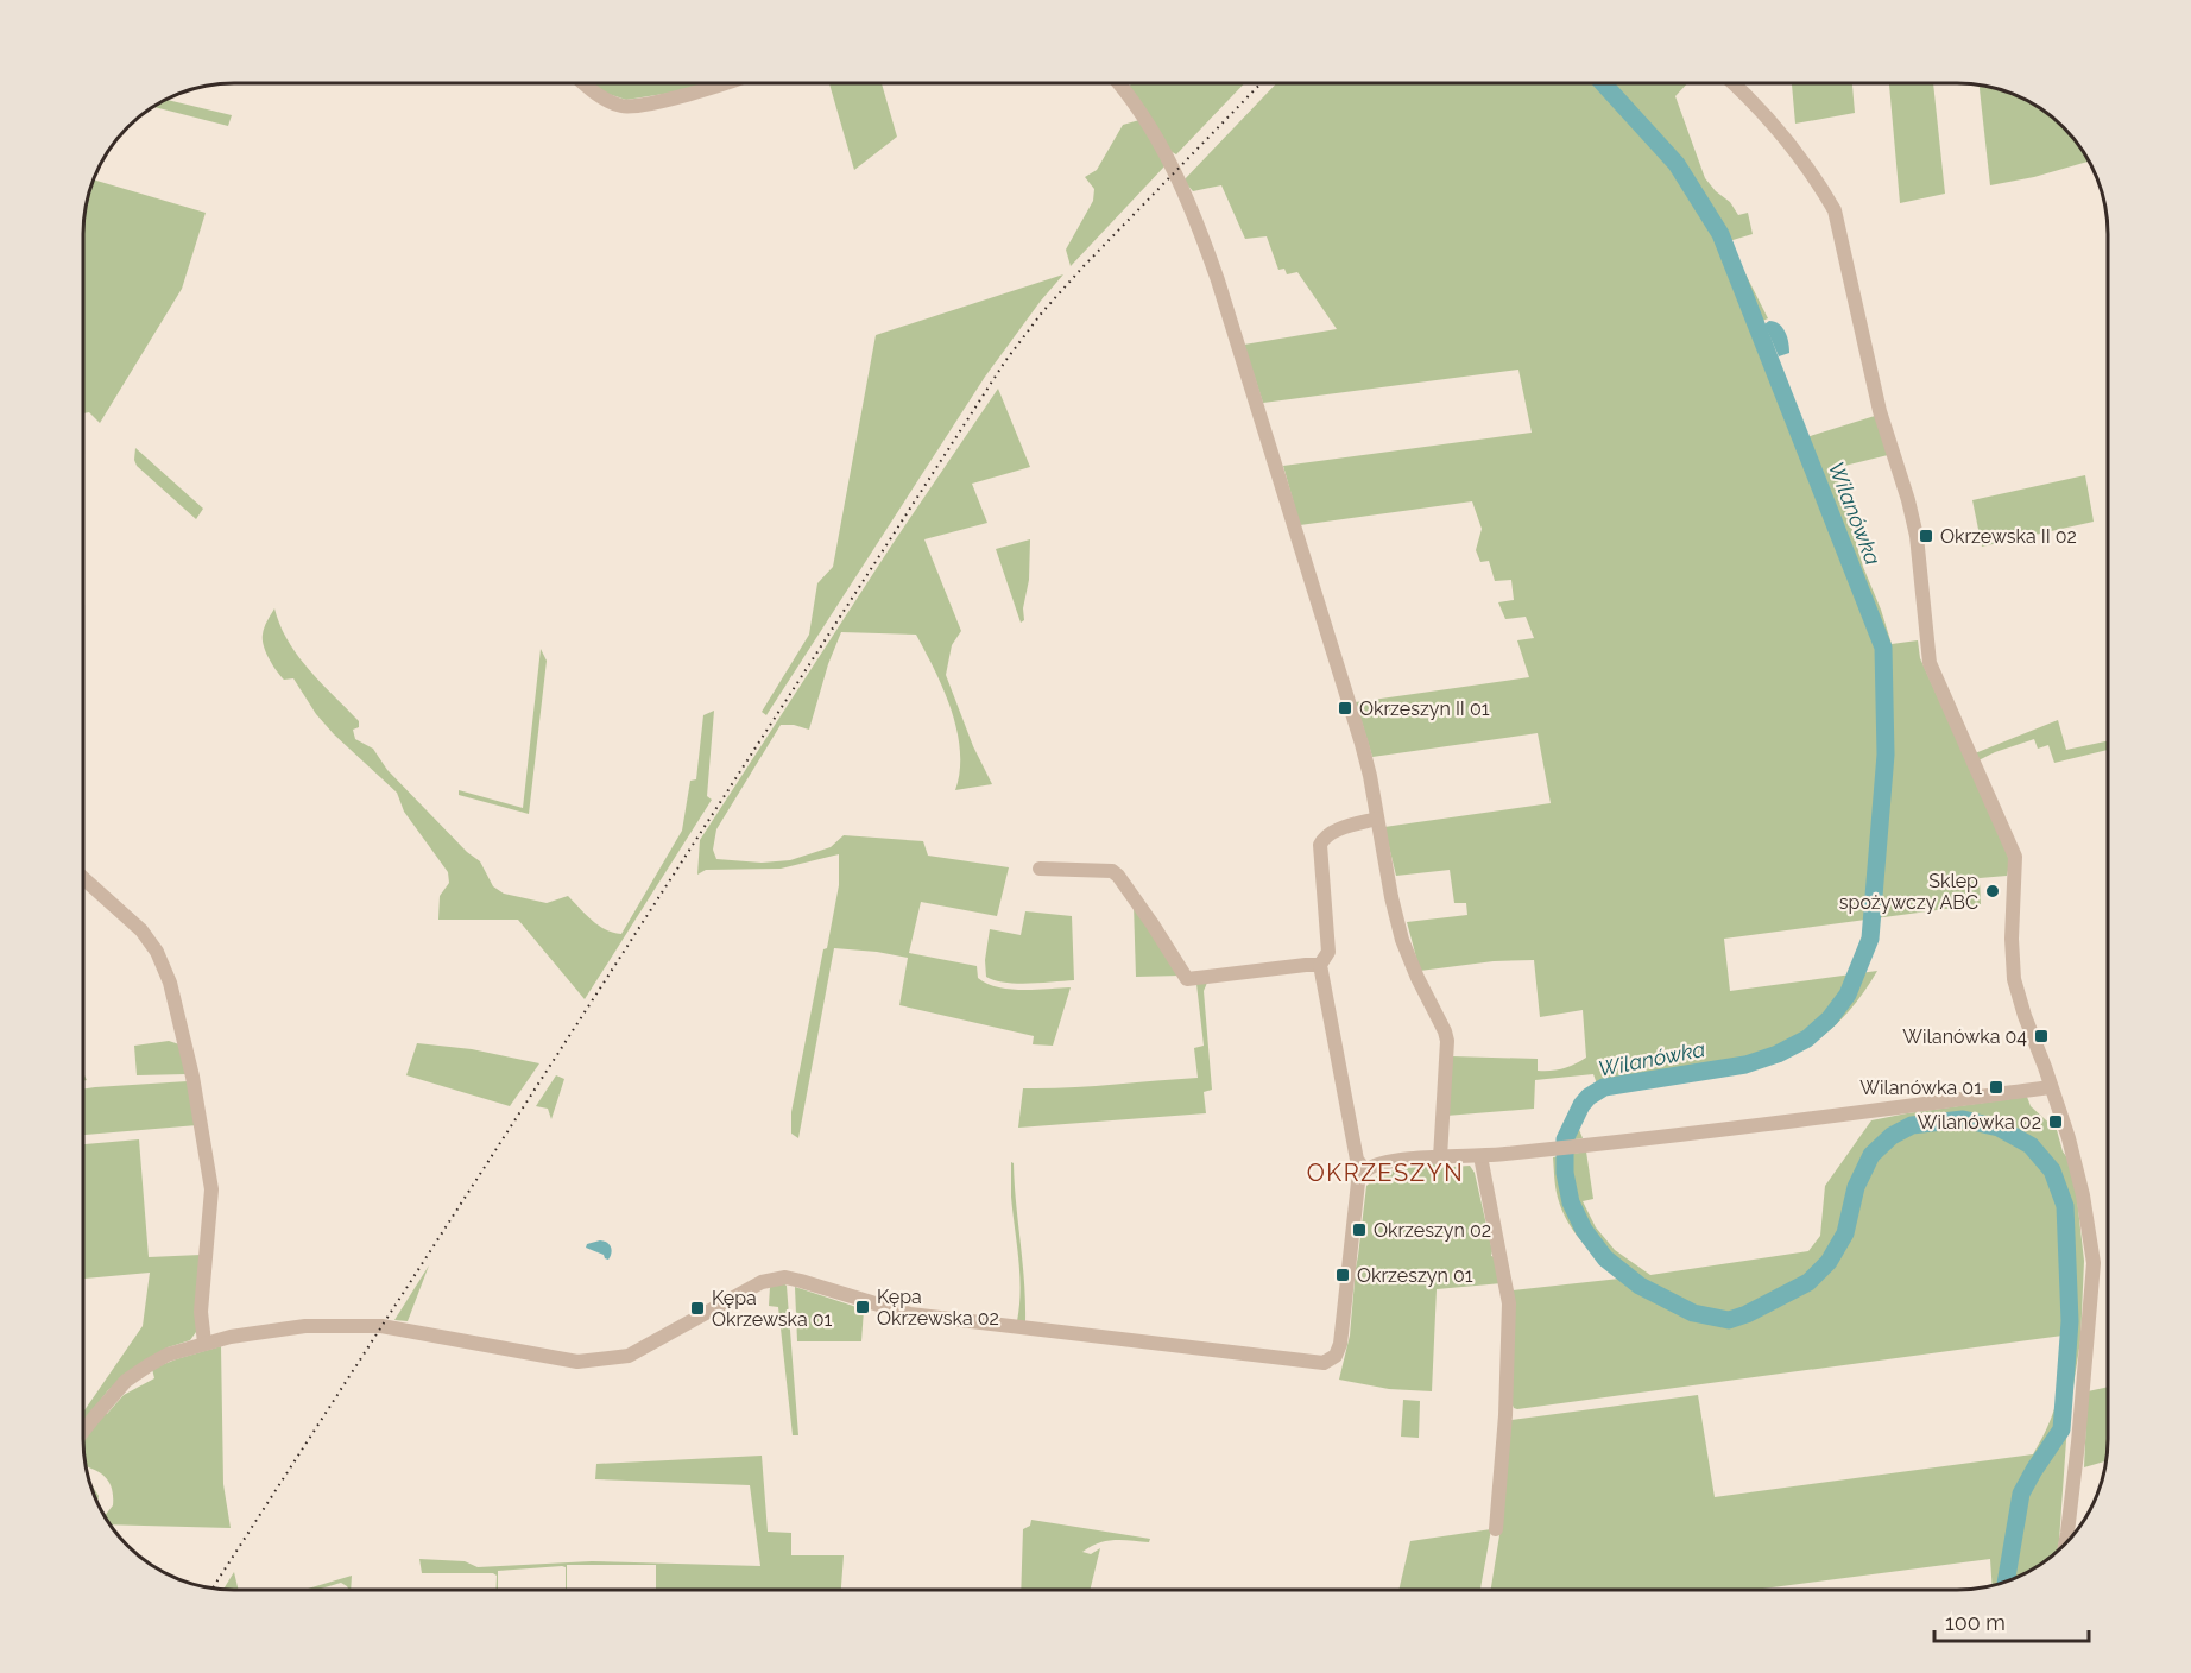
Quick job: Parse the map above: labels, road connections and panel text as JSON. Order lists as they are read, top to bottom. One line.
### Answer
{"districts":["OKRZESZYN"],"water":["Wilanówka"],"places":{"transit":["Okrzewska II 02","Okrzeszyn II 01","Wilanówka 04","Wilanówka 01","Wilanówka 02","Okrzeszyn 02","Okrzeszyn 01","Kępa Okrzewska 02","Kępa Okrzewska 01"],"other":["Sklep spożywczy ABC"]},"scale_bar":"100 m"}
